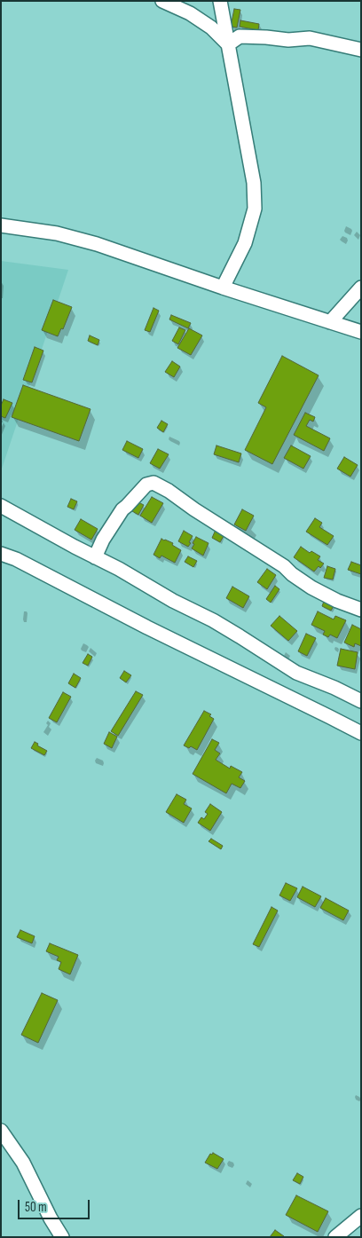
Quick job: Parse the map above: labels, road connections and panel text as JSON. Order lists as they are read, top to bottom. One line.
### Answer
{"scale_bar":"50 m"}
